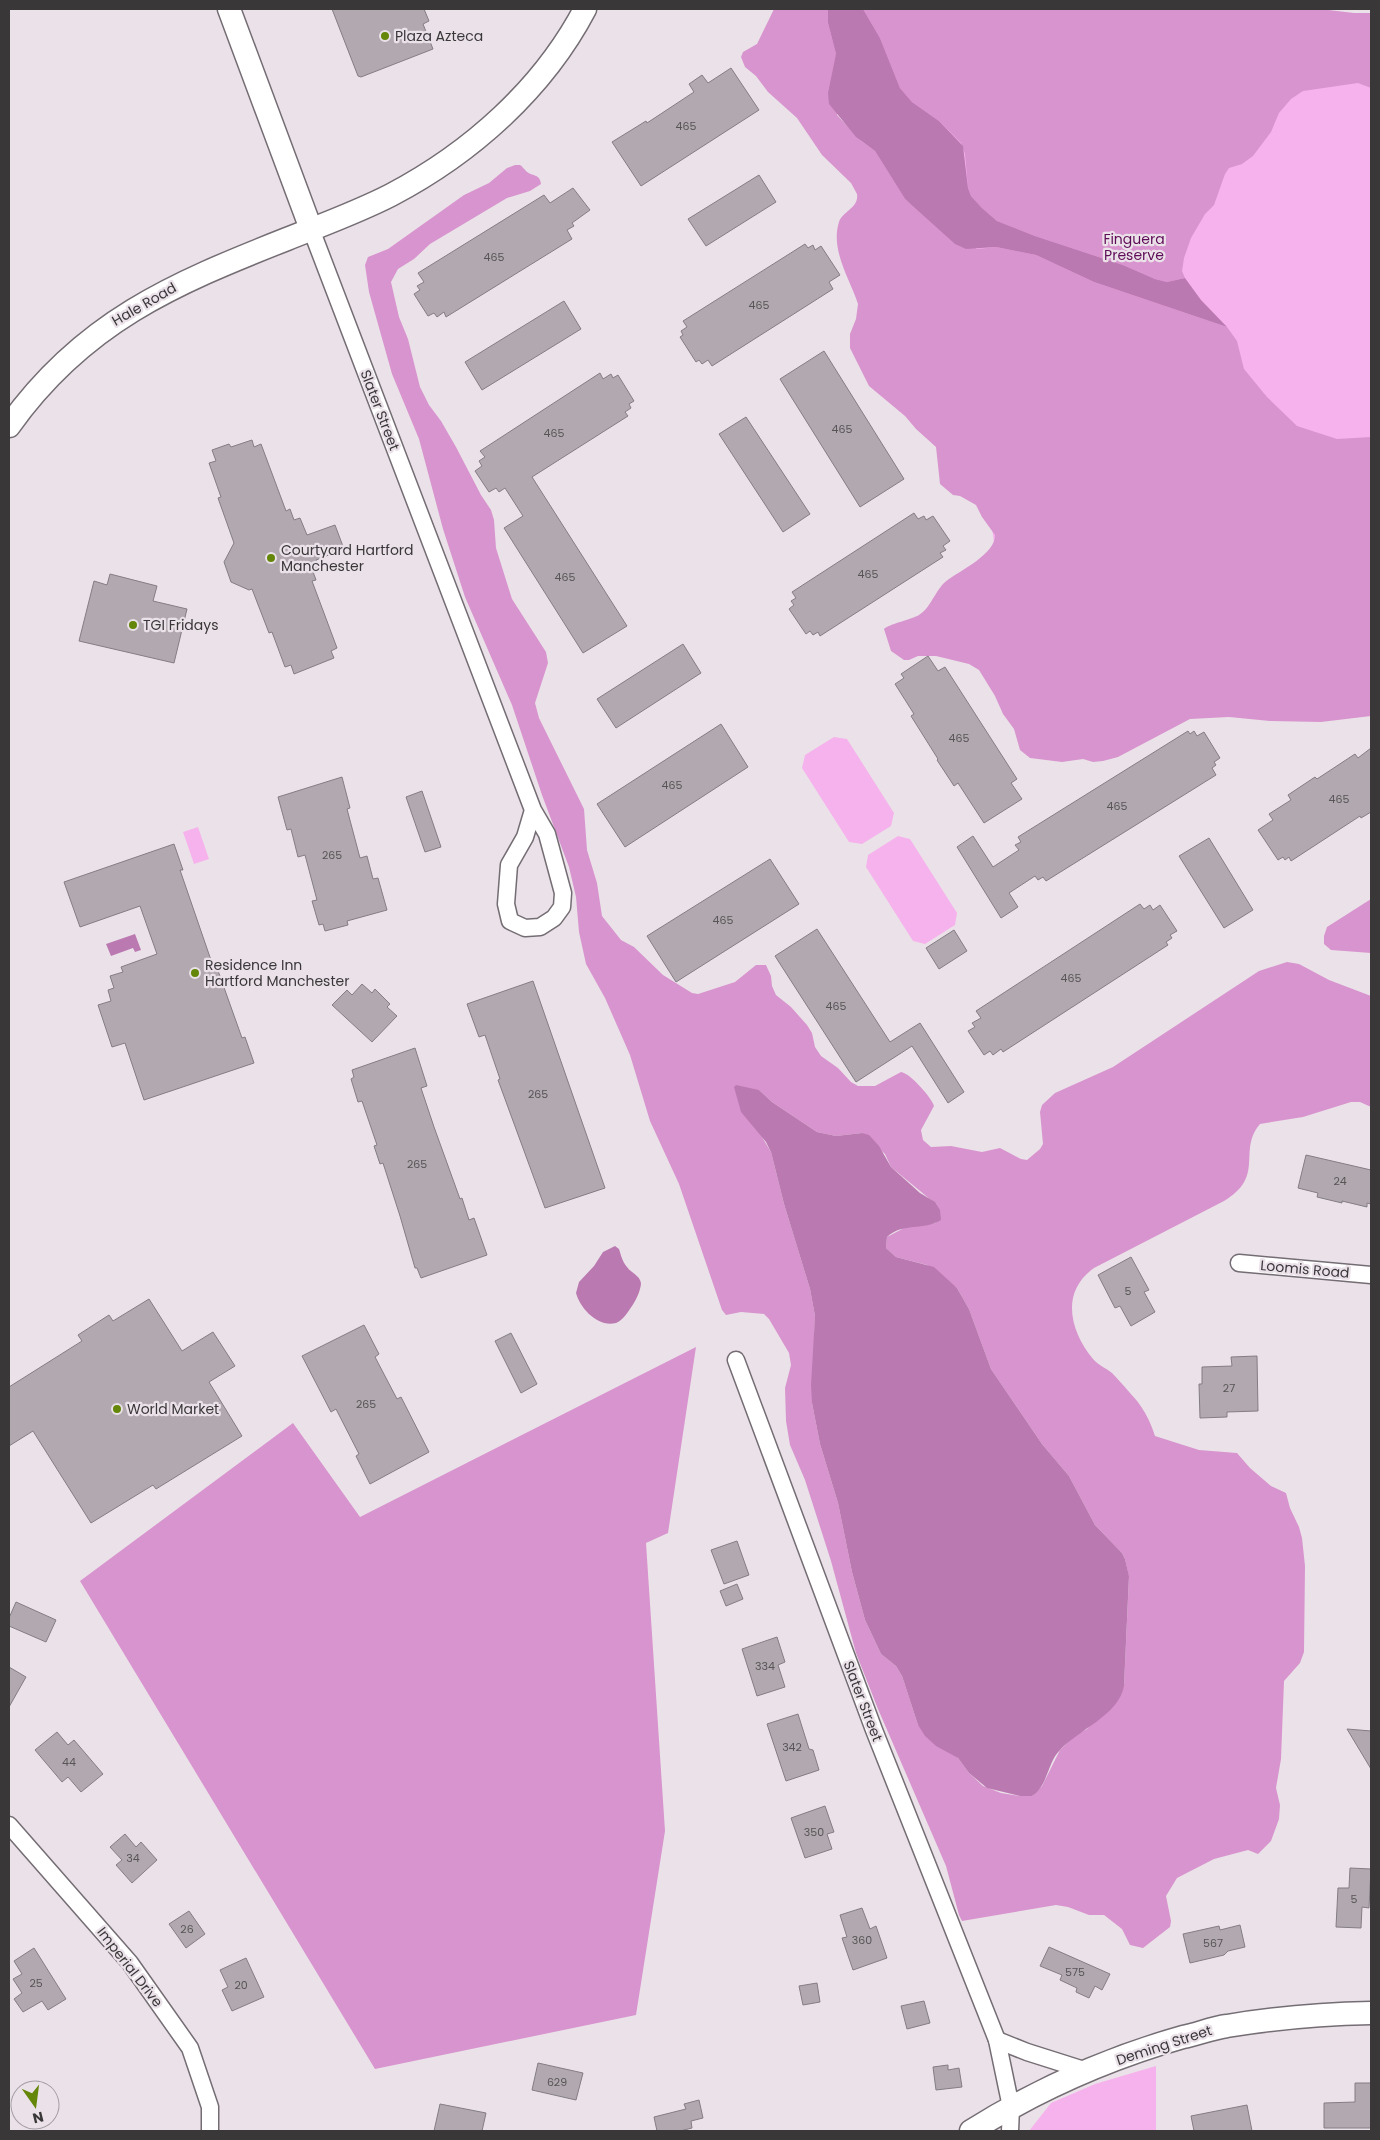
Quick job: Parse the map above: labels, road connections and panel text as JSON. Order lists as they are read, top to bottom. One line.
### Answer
{"streets":{"street":["Hale Road","Slater Street","Loomis Road","Imperial Drive","Deming Street"]},"crossings":[["Hale Road","Slater Street"],["Slater Street","Deming Street"]],"parks":["Finguera Preserve"],"places":["Plaza Azteca","Courtyard Hartford Manchester","TGI Fridays","Residence Inn Hartford Manchester","World Market"],"house_numbers":["465","465","465","465","465","465","465","465","465","465","465","265","465","465","465","265","265","24","5","27","265","334","342","44","350","34","5","26","360","567","575","25","20","629"],"north":"bottom"}
